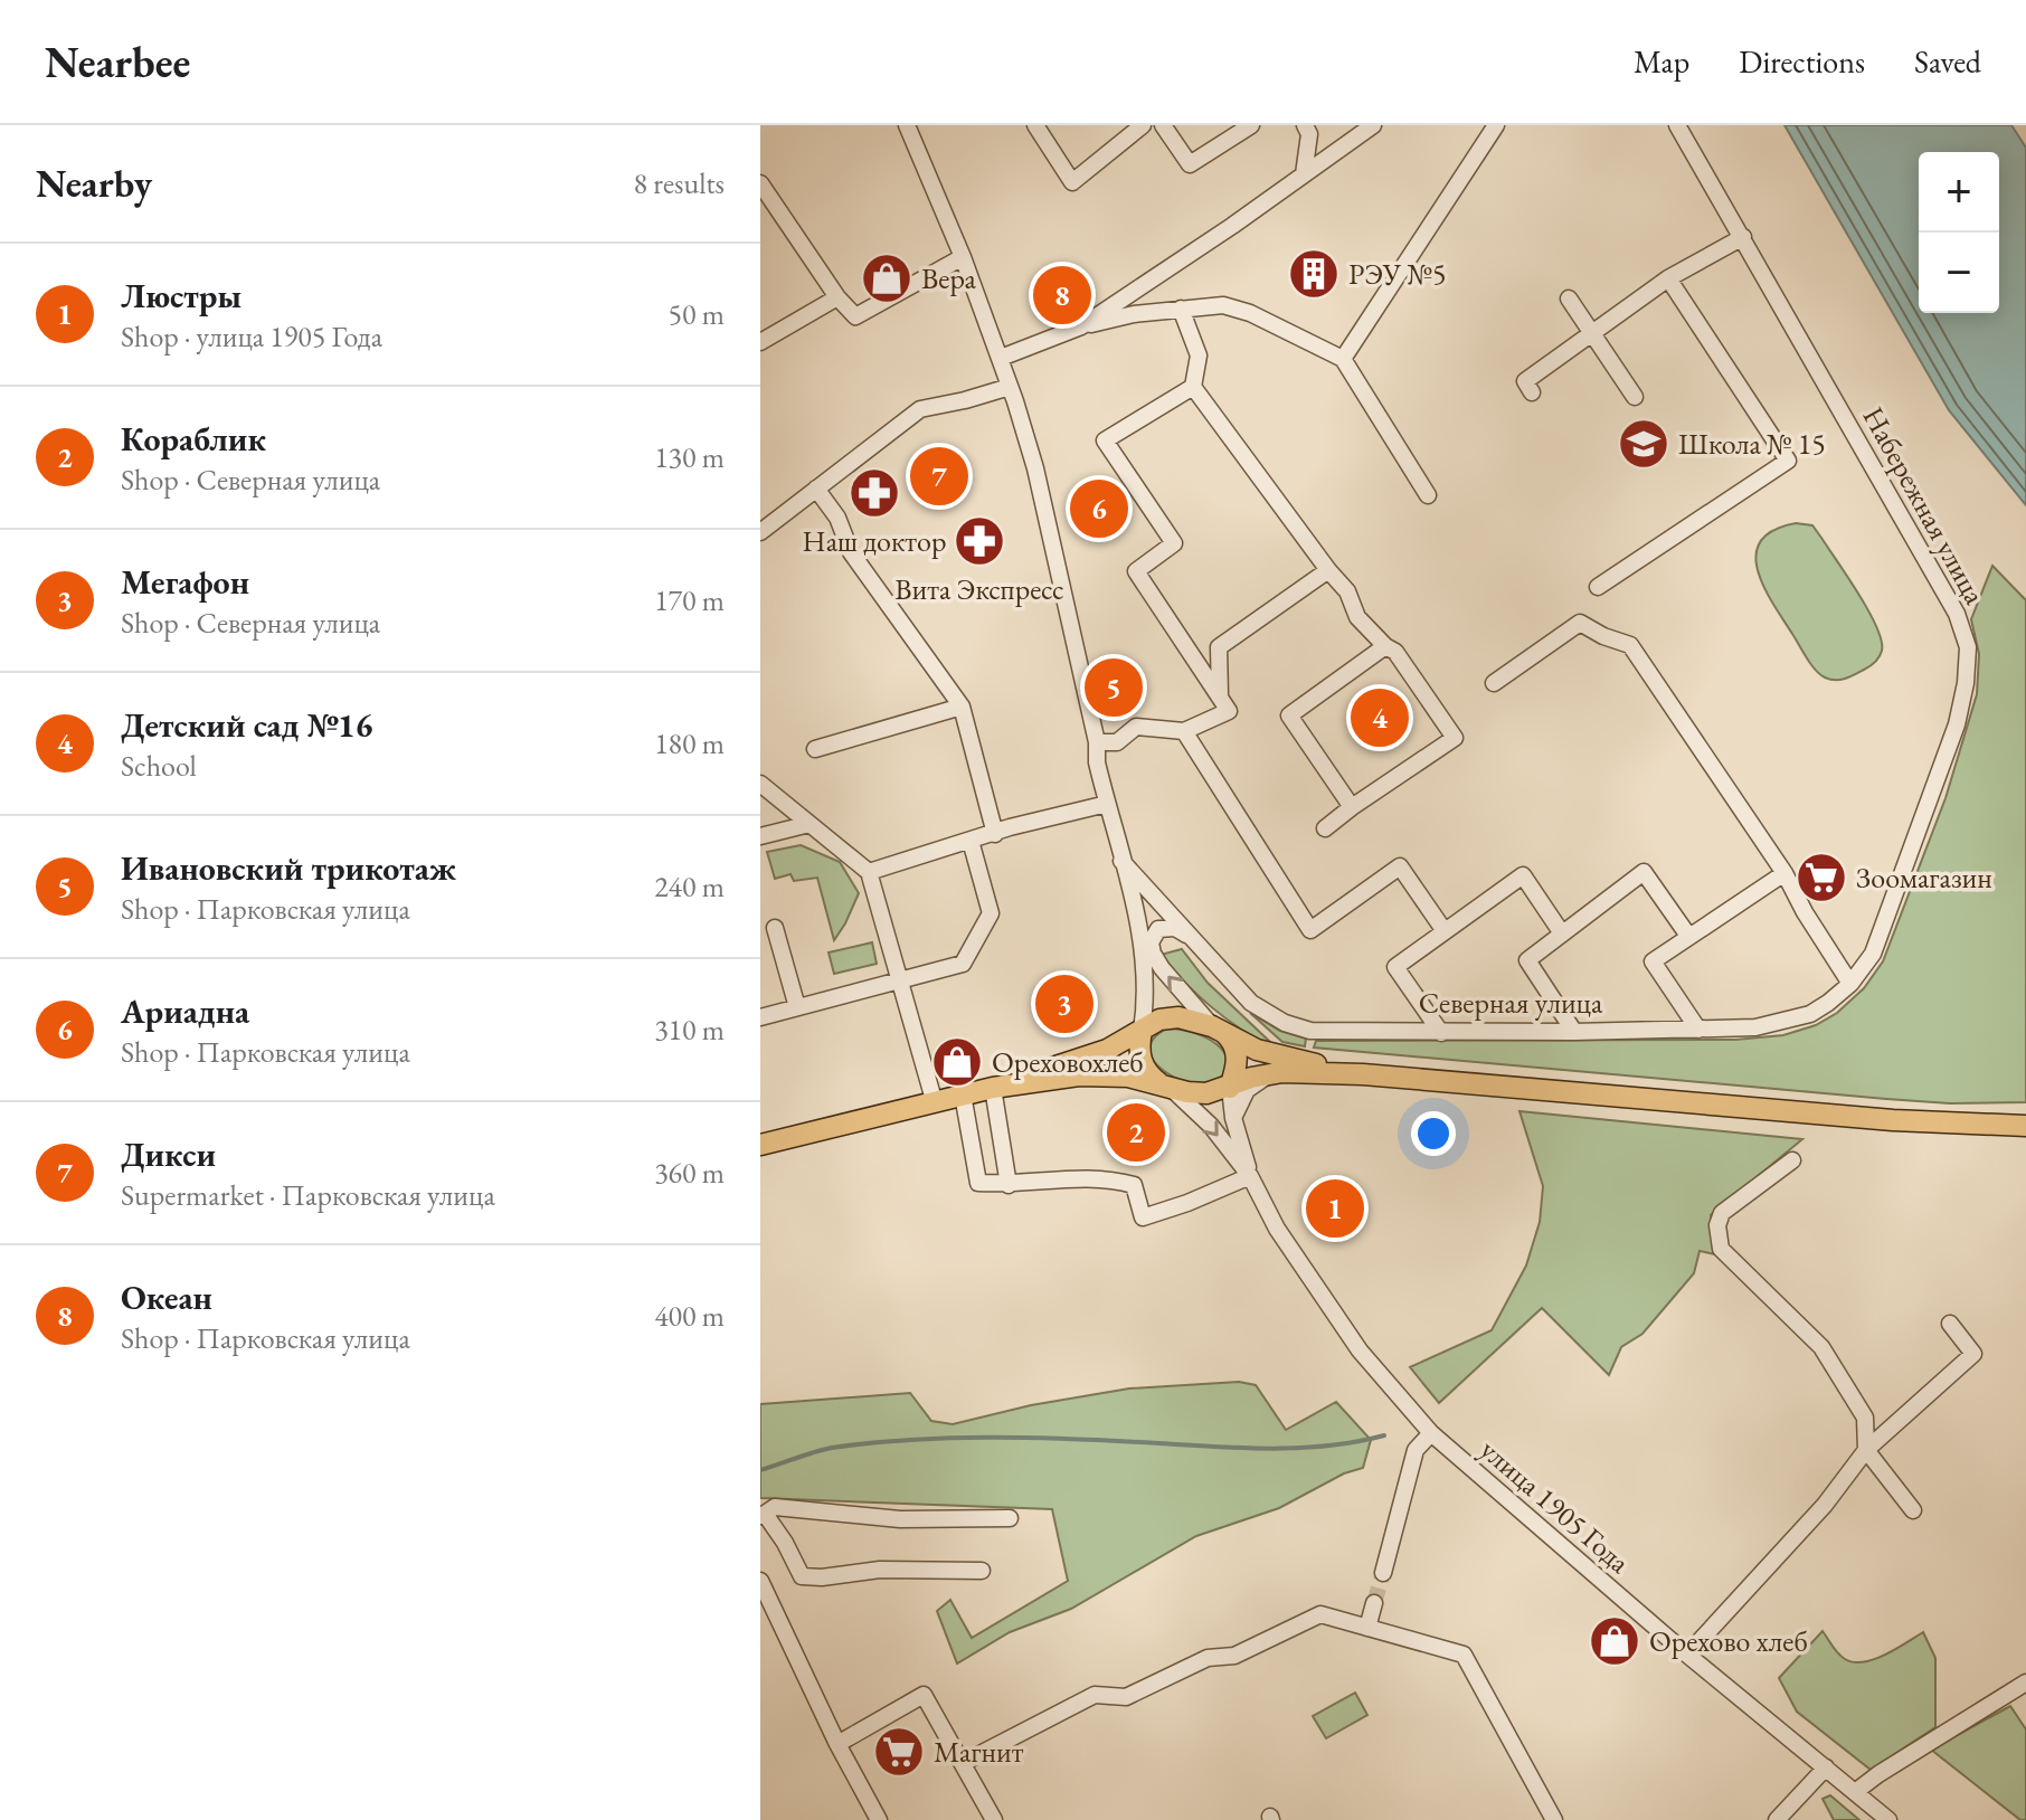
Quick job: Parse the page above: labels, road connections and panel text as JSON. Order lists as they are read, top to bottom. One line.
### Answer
{"streets":{"street":["Набережная улица","Северная улица","улица 1905 Года"]},"crossings":[["Набережная улица","Северная улица"]],"places":{"building":["РЭУ №5"],"shop":["Вера","Ореховохлеб","Орехово хлеб"],"school or university":["Школа № 15"],"pharmacy":["Наш доктор","Вита Экспресс"],"supermarket":["Зоомагазин","Магнит"]},"page":{"header":"Nearbee","nav":["Map","Directions","Saved"],"heading":["Nearby","8 results"],"map_buttons":["+","−"],"list":[{"mark":"1","name":"Люстры","note":"Shop · улица 1905 Года","value":"50 m"},{"mark":"2","name":"Кораблик","note":"Shop · Северная улица","value":"130 m"},{"mark":"3","name":"Мегафон","note":"Shop · Северная улица","value":"170 m"},{"mark":"4","name":"Детский сад №16","note":"School","value":"180 m"},{"mark":"5","name":"Ивановский трикотаж","note":"Shop · Парковская улица","value":"240 m"},{"mark":"6","name":"Ариадна","note":"Shop · Парковская улица","value":"310 m"},{"mark":"7","name":"Дикси","note":"Supermarket · Парковская улица","value":"360 m"},{"mark":"8","name":"Океан","note":"Shop · Парковская улица","value":"400 m"}],"pins":["8","7","6","5","4","3","2","1"]}}
